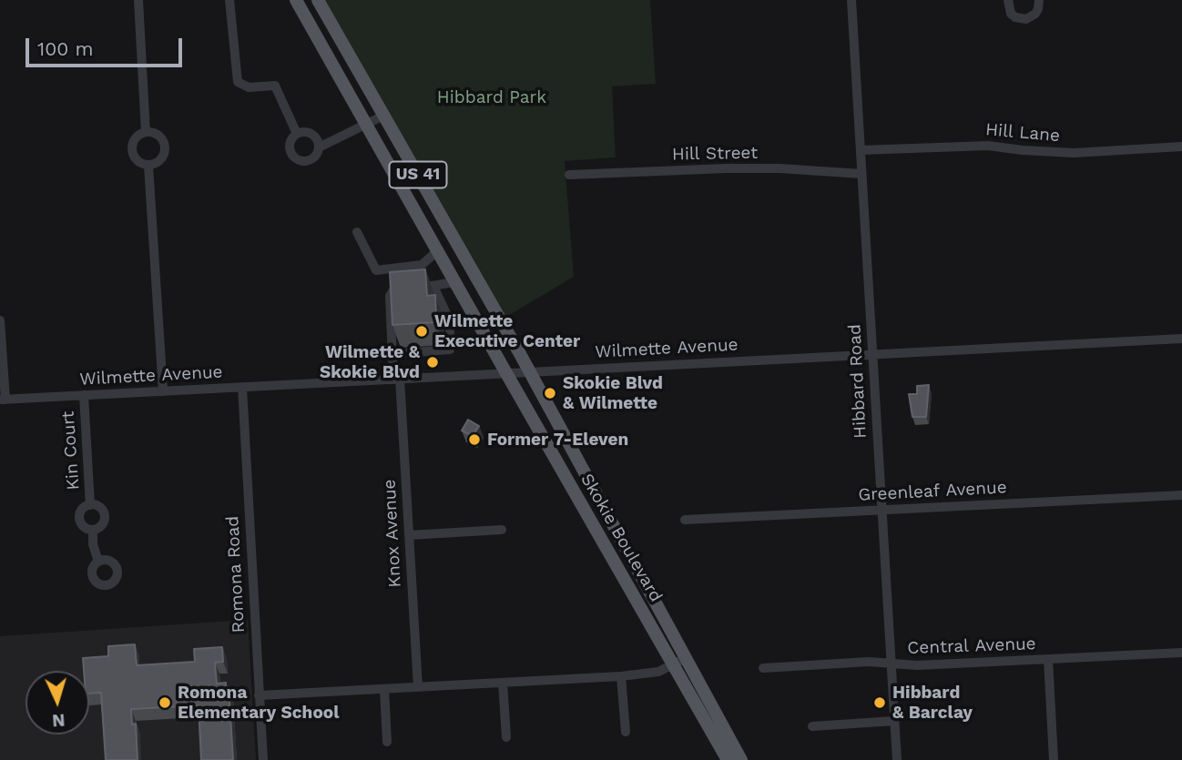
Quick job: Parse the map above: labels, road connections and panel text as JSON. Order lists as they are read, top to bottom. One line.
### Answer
{"streets":{"main road":["US 41","Skokie Boulevard"],"street":["Hill Lane","Hill Street","Wilmette Avenue","Hibbard Road","Kin Court","Greenleaf Avenue","Knox Avenue","Romona Road","Central Avenue"]},"crossings":[["Hill Lane","Hibbard Road"],["Hill Street","Hibbard Road"],["Wilmette Avenue","Hibbard Road"],["Wilmette Avenue","Kin Court"],["Wilmette Avenue","Knox Avenue"],["Wilmette Avenue","Skokie Boulevard"],["Wilmette Avenue","Romona Road"],["Hibbard Road","Greenleaf Avenue"],["Hibbard Road","Central Avenue"]],"parks":["Hibbard Park"],"places":["Wilmette Executive Center","Wilmette & Skokie Blvd","Skokie Blvd & Wilmette","Former 7-Eleven","Romona Elementary School","Hibbard & Barclay"],"scale_bar":"100 m","north":"bottom"}
